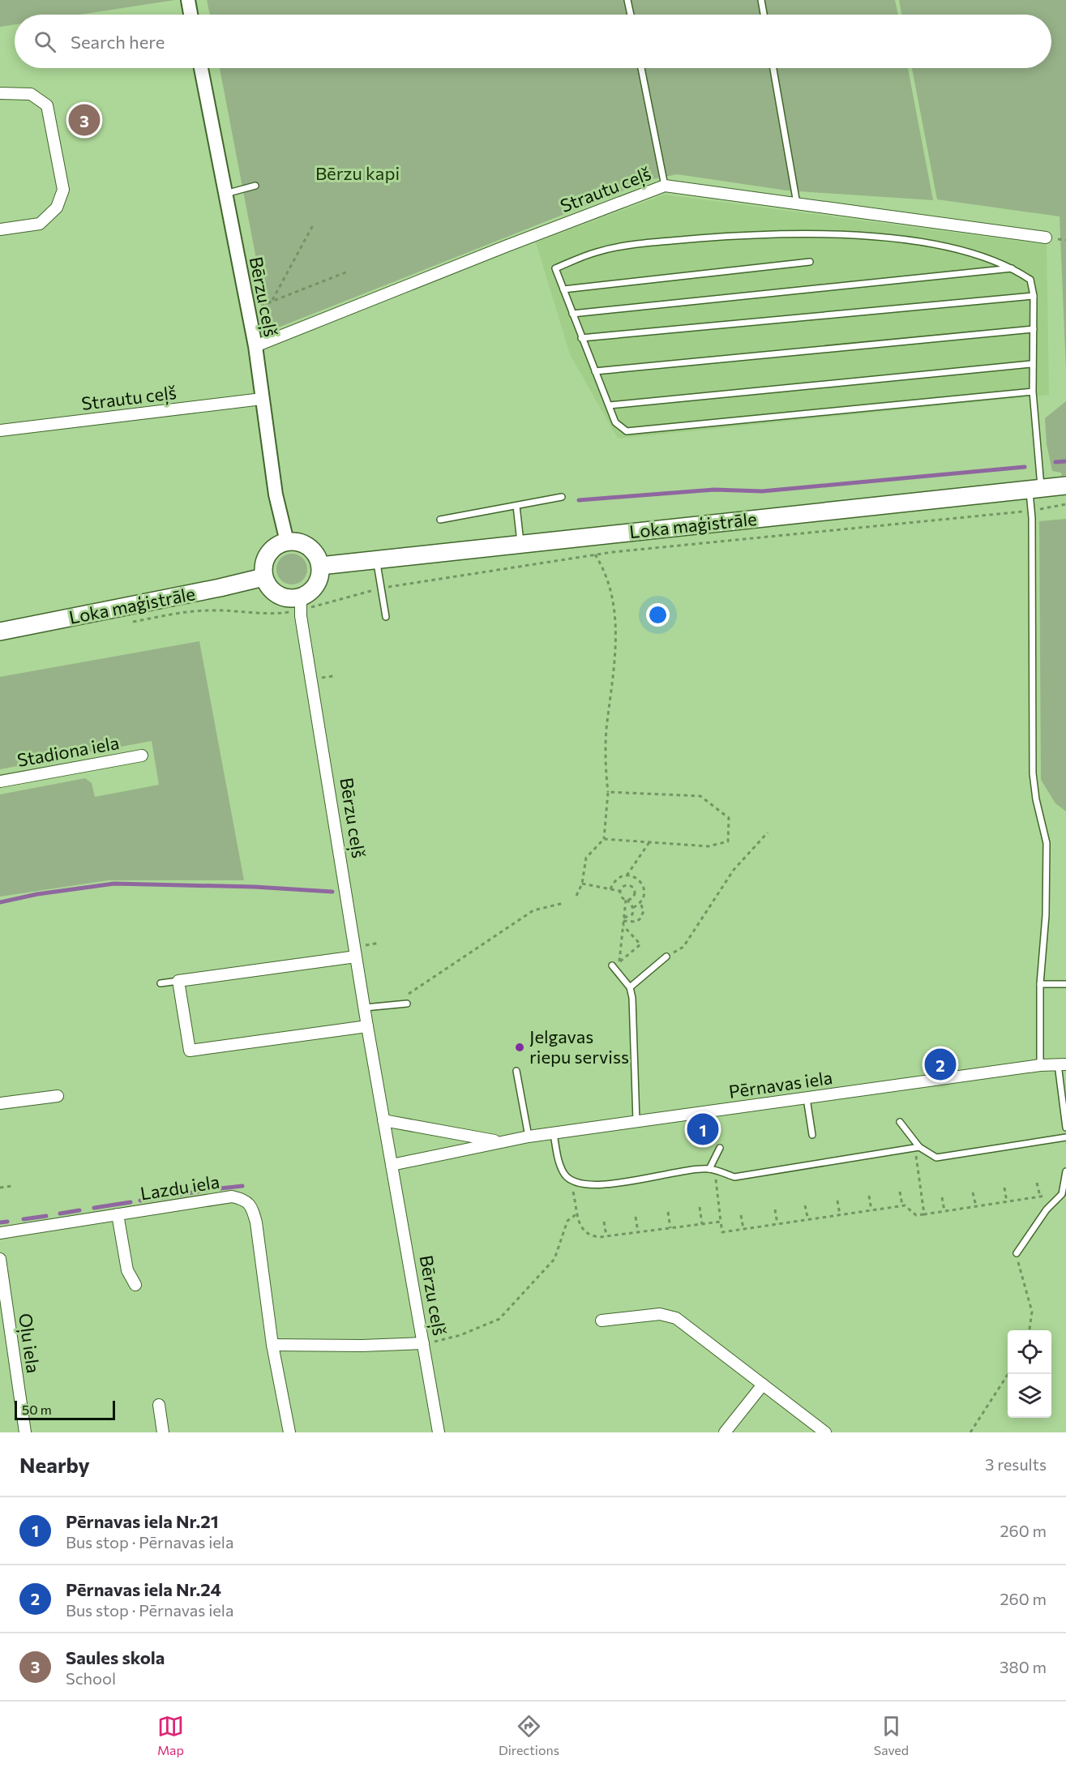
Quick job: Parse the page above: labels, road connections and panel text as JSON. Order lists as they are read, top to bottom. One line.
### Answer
{"streets":{"main road":["Loka maģistrāle"],"street":["Strautu ceļš","Bērzu ceļš","Stadiona iela","Pērnavas iela","Lazdu iela","Oļu iela"]},"crossings":[["Strautu ceļš","Bērzu ceļš"],["Bērzu ceļš","Loka maģistrāle"],["Bērzu ceļš","Pērnavas iela"]],"parks":["Bērzu kapi"],"places":["Jelgavas riepu serviss"],"scale_bar":"50 m","page":{"search":"Search here","pins":["3","2","1"],"scale":"50 m","heading":["Nearby","3 results"],"list":[{"mark":"1","name":"Pērnavas iela Nr.21","note":"Bus stop · Pērnavas iela","value":"260 m"},{"mark":"2","name":"Pērnavas iela Nr.24","note":"Bus stop · Pērnavas iela","value":"260 m"},{"mark":"3","name":"Saules skola","note":"School","value":"380 m"}],"nav":["Map","Directions","Saved"]}}
